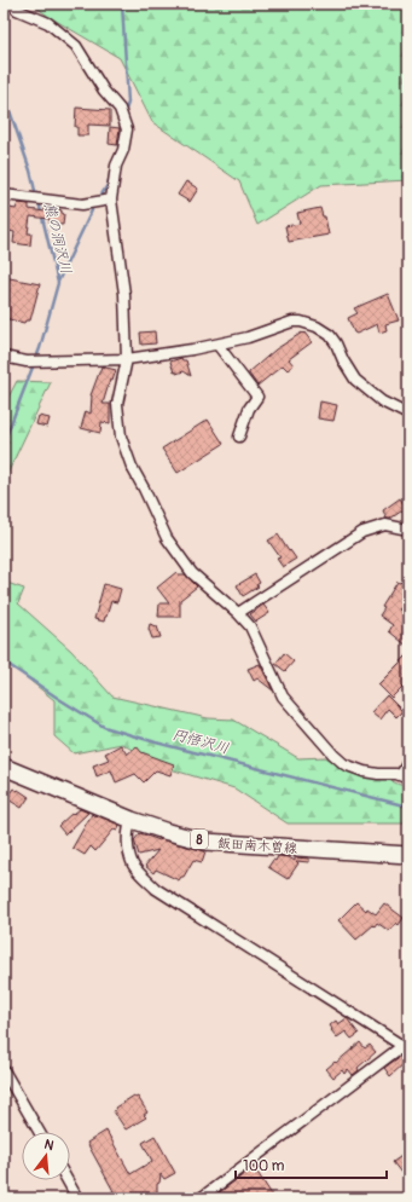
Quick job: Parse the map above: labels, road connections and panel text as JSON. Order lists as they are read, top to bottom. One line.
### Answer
{"streets":{"main road":["8","飯田南木曽線"]},"water":["熊の洞沢川","円悟沢川"],"scale_bar":"100 m","north":"top"}
